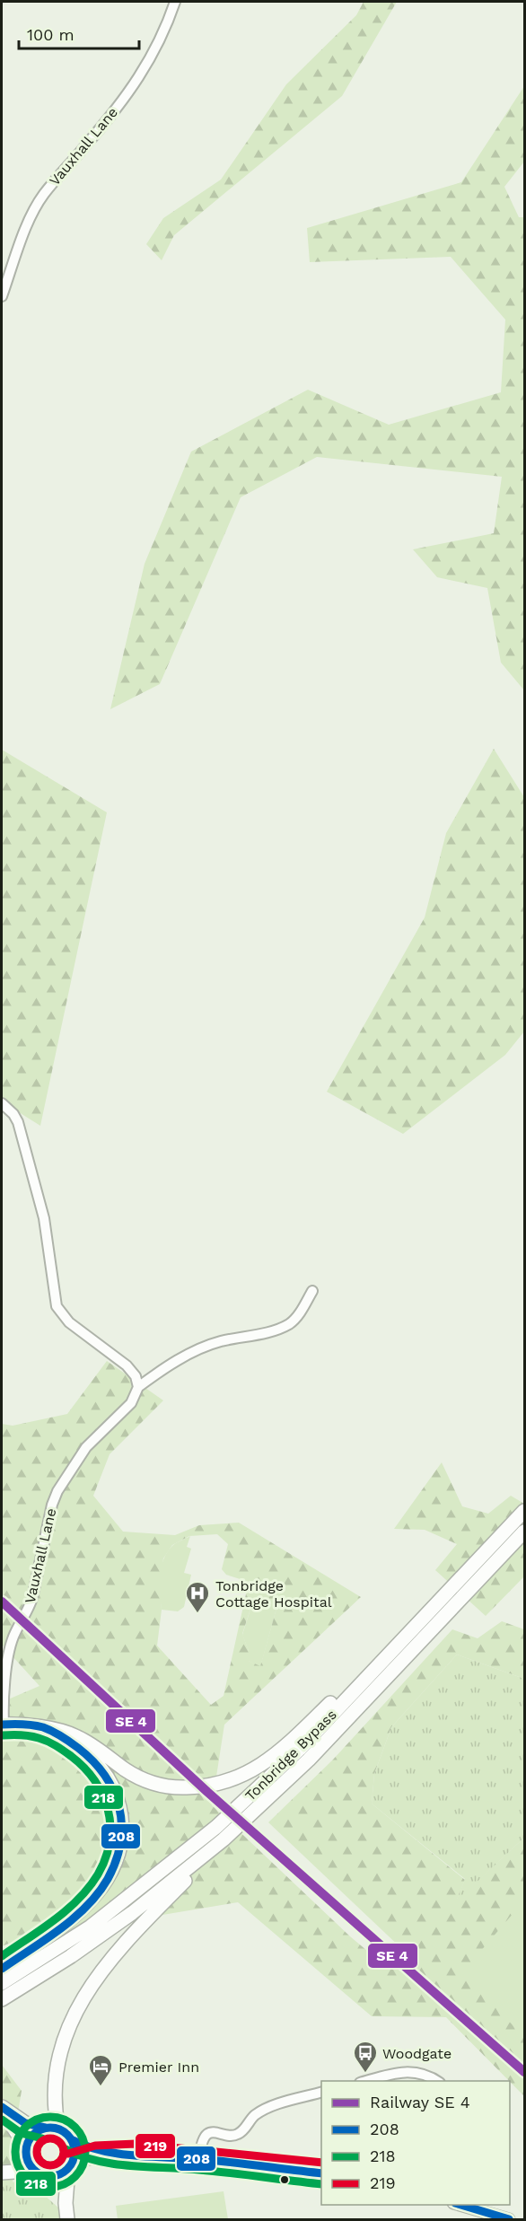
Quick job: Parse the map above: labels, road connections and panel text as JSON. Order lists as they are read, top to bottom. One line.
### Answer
{"streets":{"highway":["Tonbridge Bypass"],"street":["Vauxhall Lane"]},"places":{"hospital":["Tonbridge Cottage Hospital"],"bus stop":["Woodgate"],"hotel":["Premier Inn"]},"lines":["transit line 208","transit line 218","transit line 219"],"legend":["Railway SE 4","208","218","219"],"scale_bar":"100 m"}
